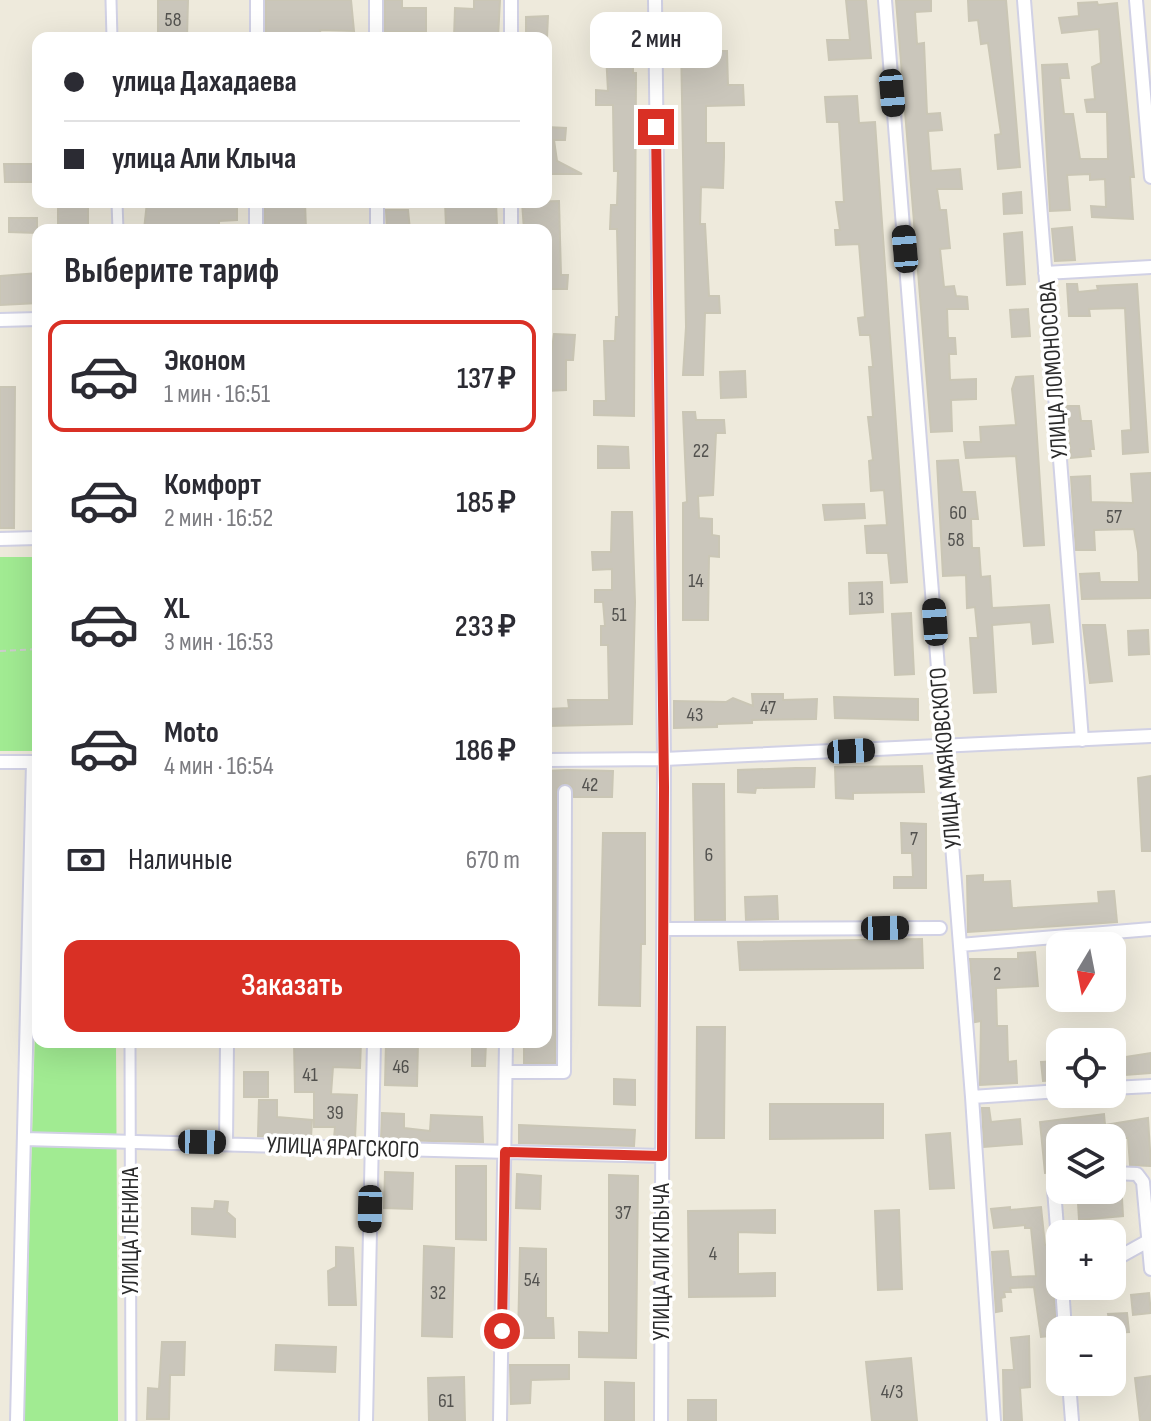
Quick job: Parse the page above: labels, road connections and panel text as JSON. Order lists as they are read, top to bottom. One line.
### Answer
{"streets":{"street":["УЛИЦА ЛОМОНОСОВА","УЛИЦА МАЯКОВСКОГО","УЛИЦА ЯРАГСКОГО","УЛИЦА ЛЕНИНА","УЛИЦА АЛИ КЛЫЧА"]},"crossings":[["УЛИЦА ЯРАГСКОГО","УЛИЦА ЛЕНИНА"],["УЛИЦА ЯРАГСКОГО","УЛИЦА АЛИ КЛЫЧА"]],"house_numbers":["58","22","60","57","58","14","13","51","47","43","42","7","6","2","46","41","39","37","4","54","32","4/3","61"],"north":"bottom","page":{"bubble":"2 мин","banner":["улица Дахадаева","улица Али Клыча"],"heading":"Выберите тариф","list":[{"name":"Эконом","note":"1 мин · 16:51","value":"137 ₽"},{"name":"Комфорт","note":"2 мин · 16:52","value":"185 ₽"},{"name":"XL","note":"3 мин · 16:53","value":"233 ₽"},{"name":"Moto","note":"4 мин · 16:54","value":"186 ₽"}],"pay":["Наличные","670 m"],"buttons":"Заказать","map_buttons":["+","−"]}}
